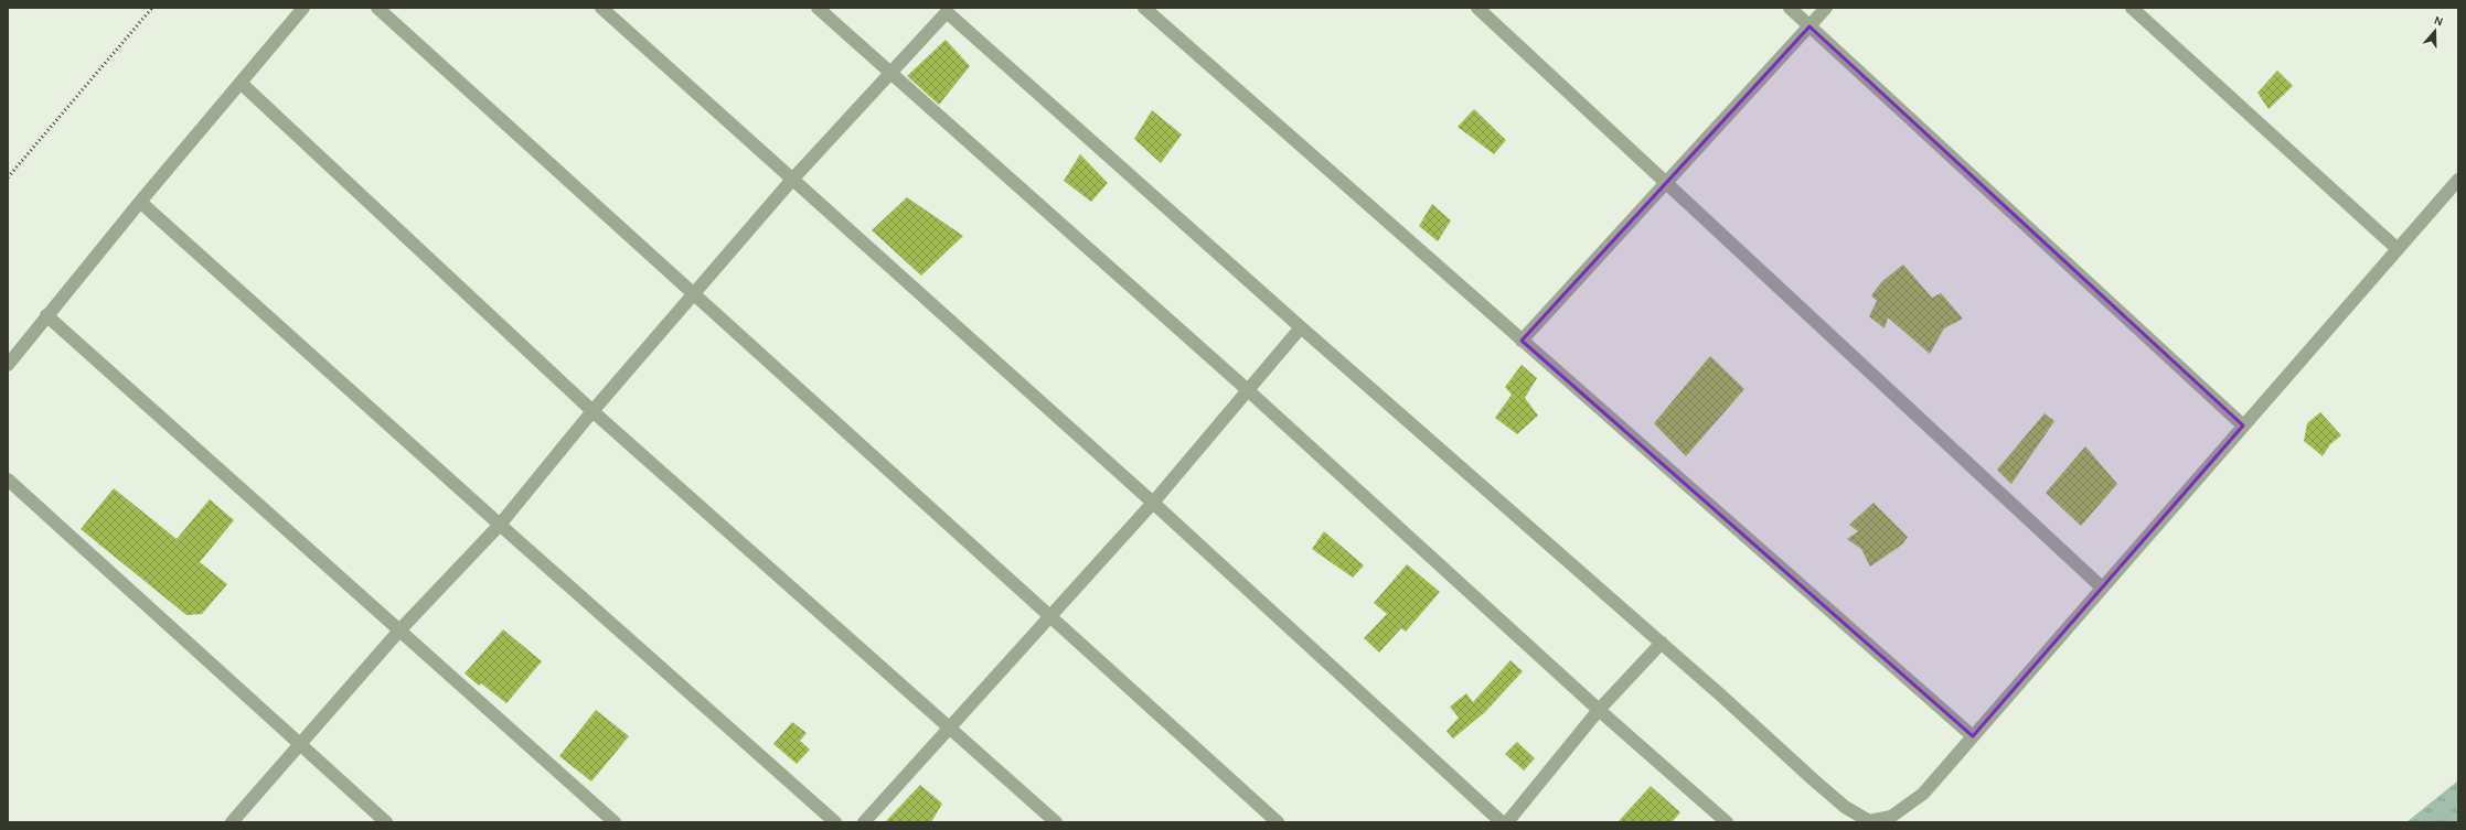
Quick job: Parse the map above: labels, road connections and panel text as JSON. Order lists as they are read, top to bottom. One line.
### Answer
{"north":"top"}
